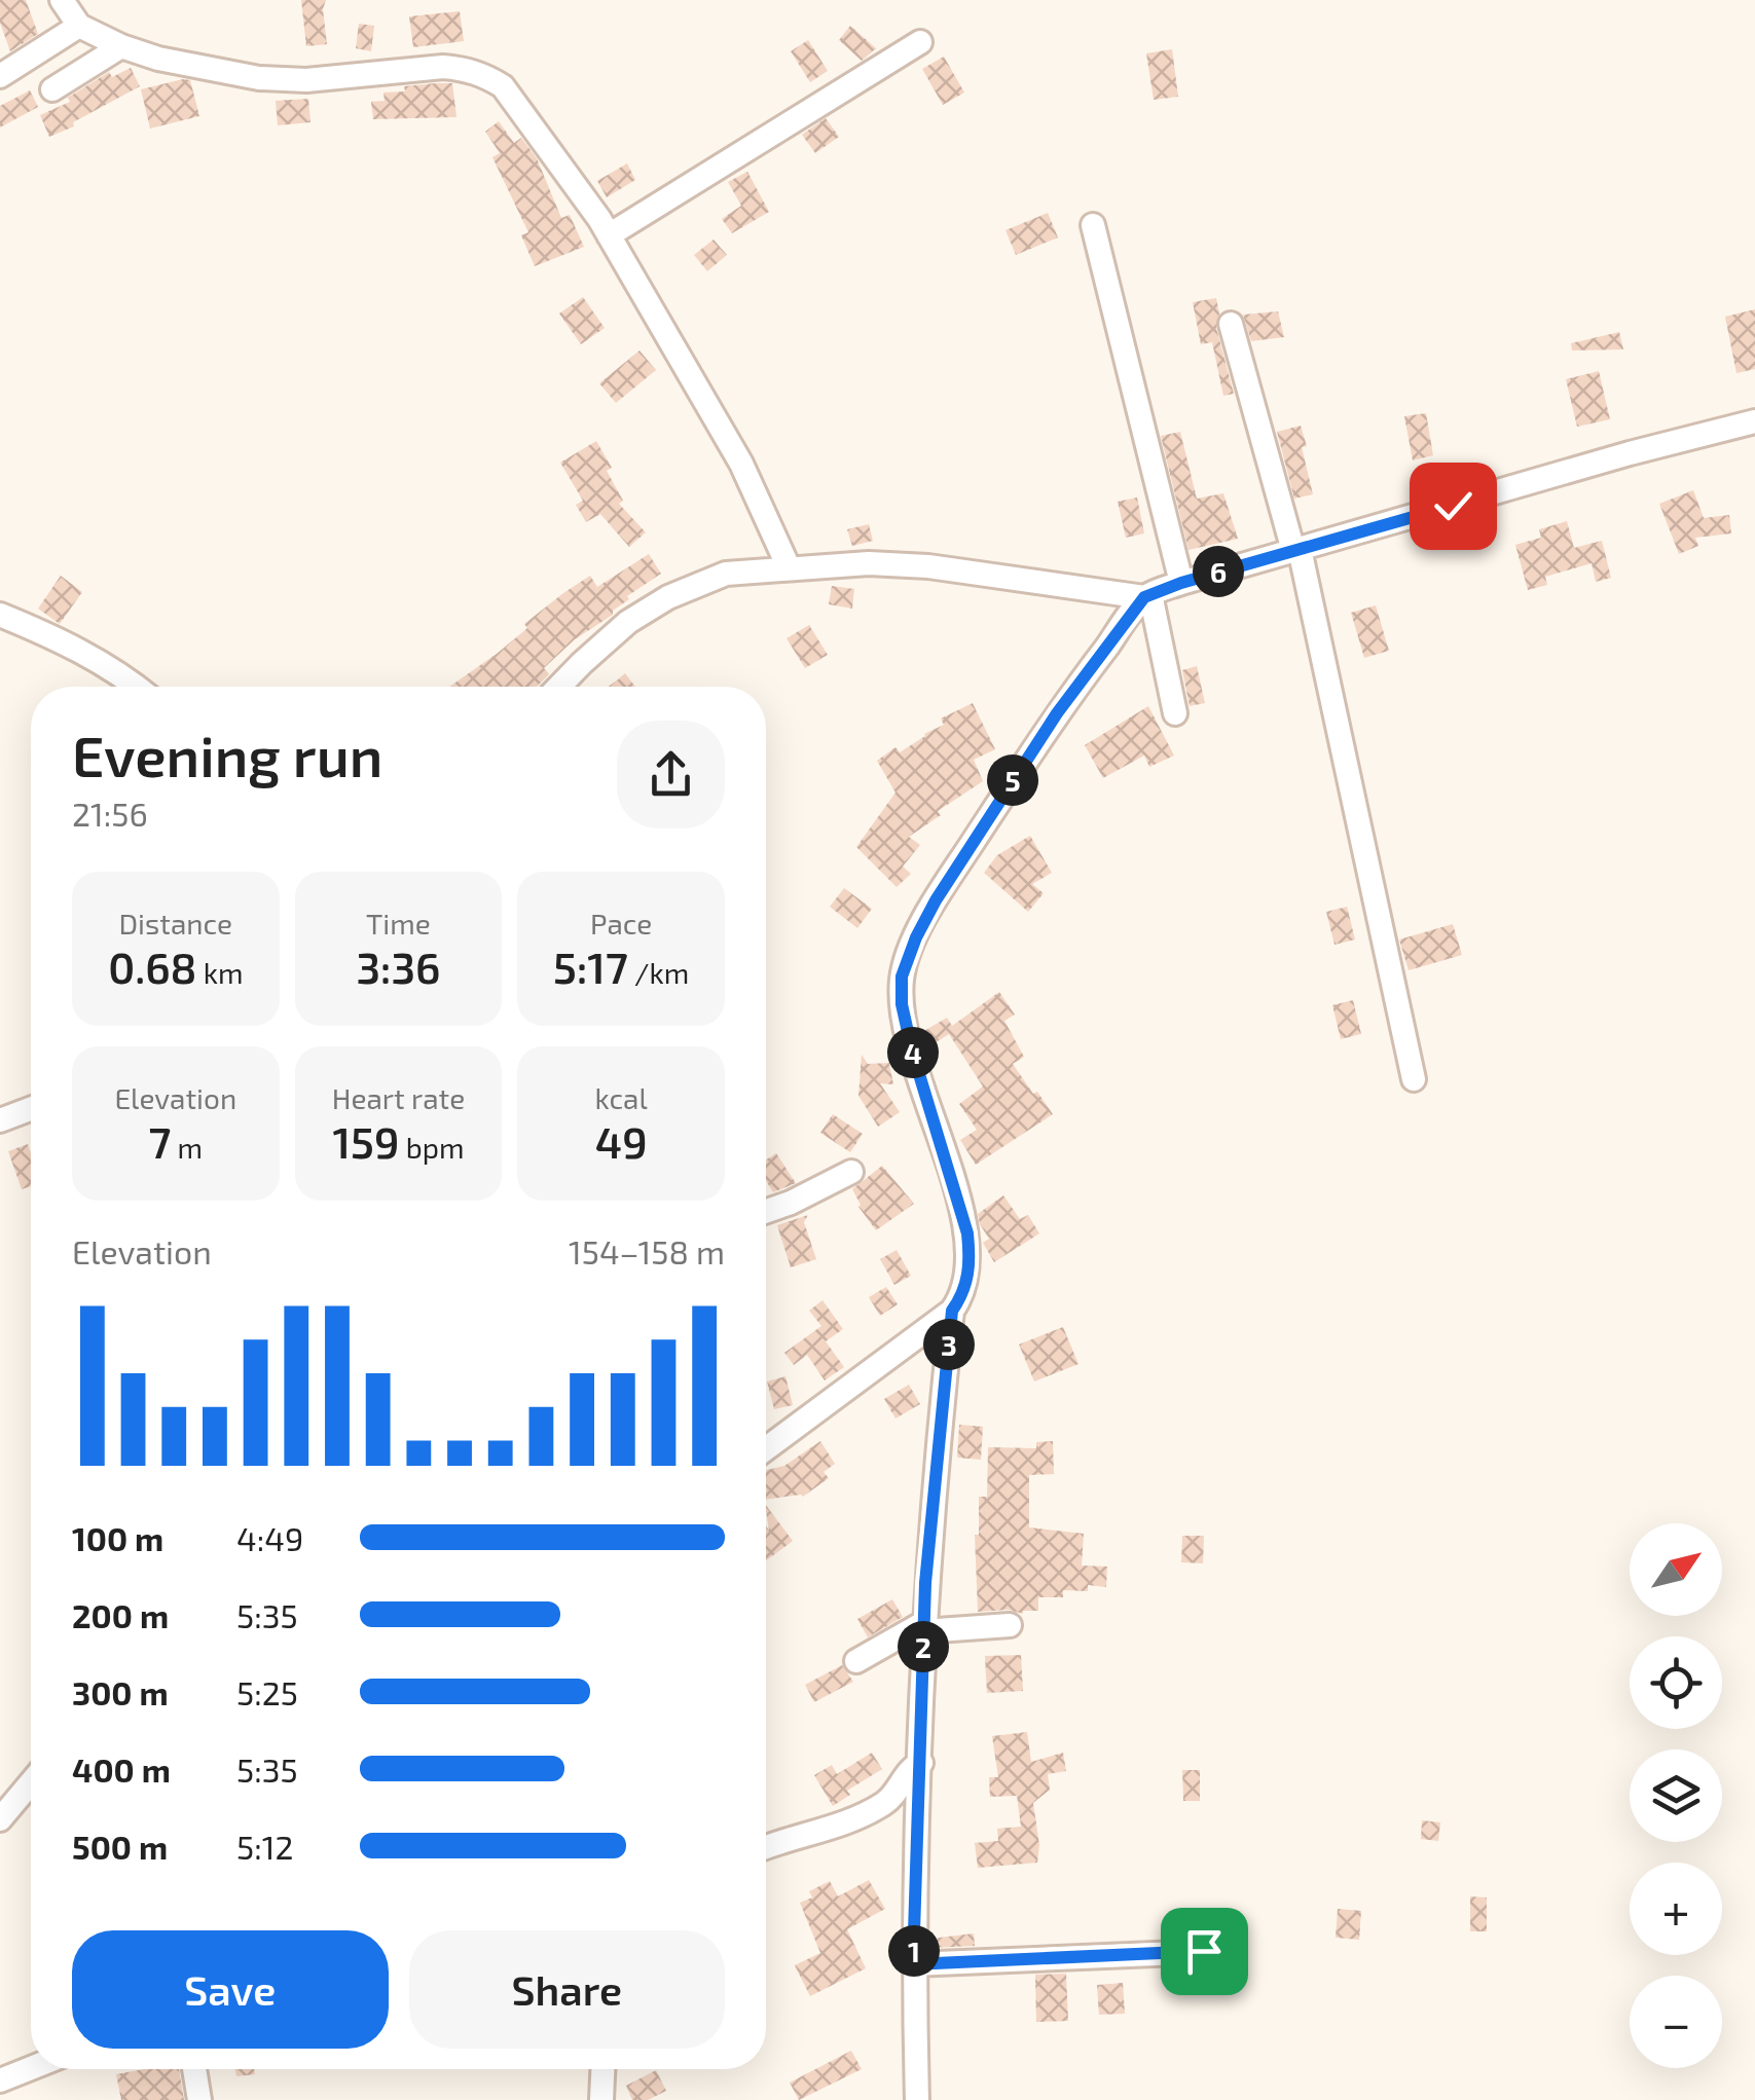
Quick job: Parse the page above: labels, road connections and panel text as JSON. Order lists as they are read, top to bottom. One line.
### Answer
{"north":"top right","page":{"pins":["6","5","4","3","2","1"],"heading":["Evening run","21:56"],"stats":[["Distance","0.68 km"],["Time","3:36"],["Pace","5:17 /km"],["Elevation","7 m"],["Heart rate","159 bpm"],["kcal","49"]],"chart":["Elevation","154–158 m"],"list":[{"name":"100 m","note":"4:49"},{"name":"200 m","note":"5:35"},{"name":"300 m","note":"5:25"},{"name":"400 m","note":"5:35"},{"name":"500 m","note":"5:12"}],"map_buttons":["+","−"],"buttons":["Save","Share"]}}
